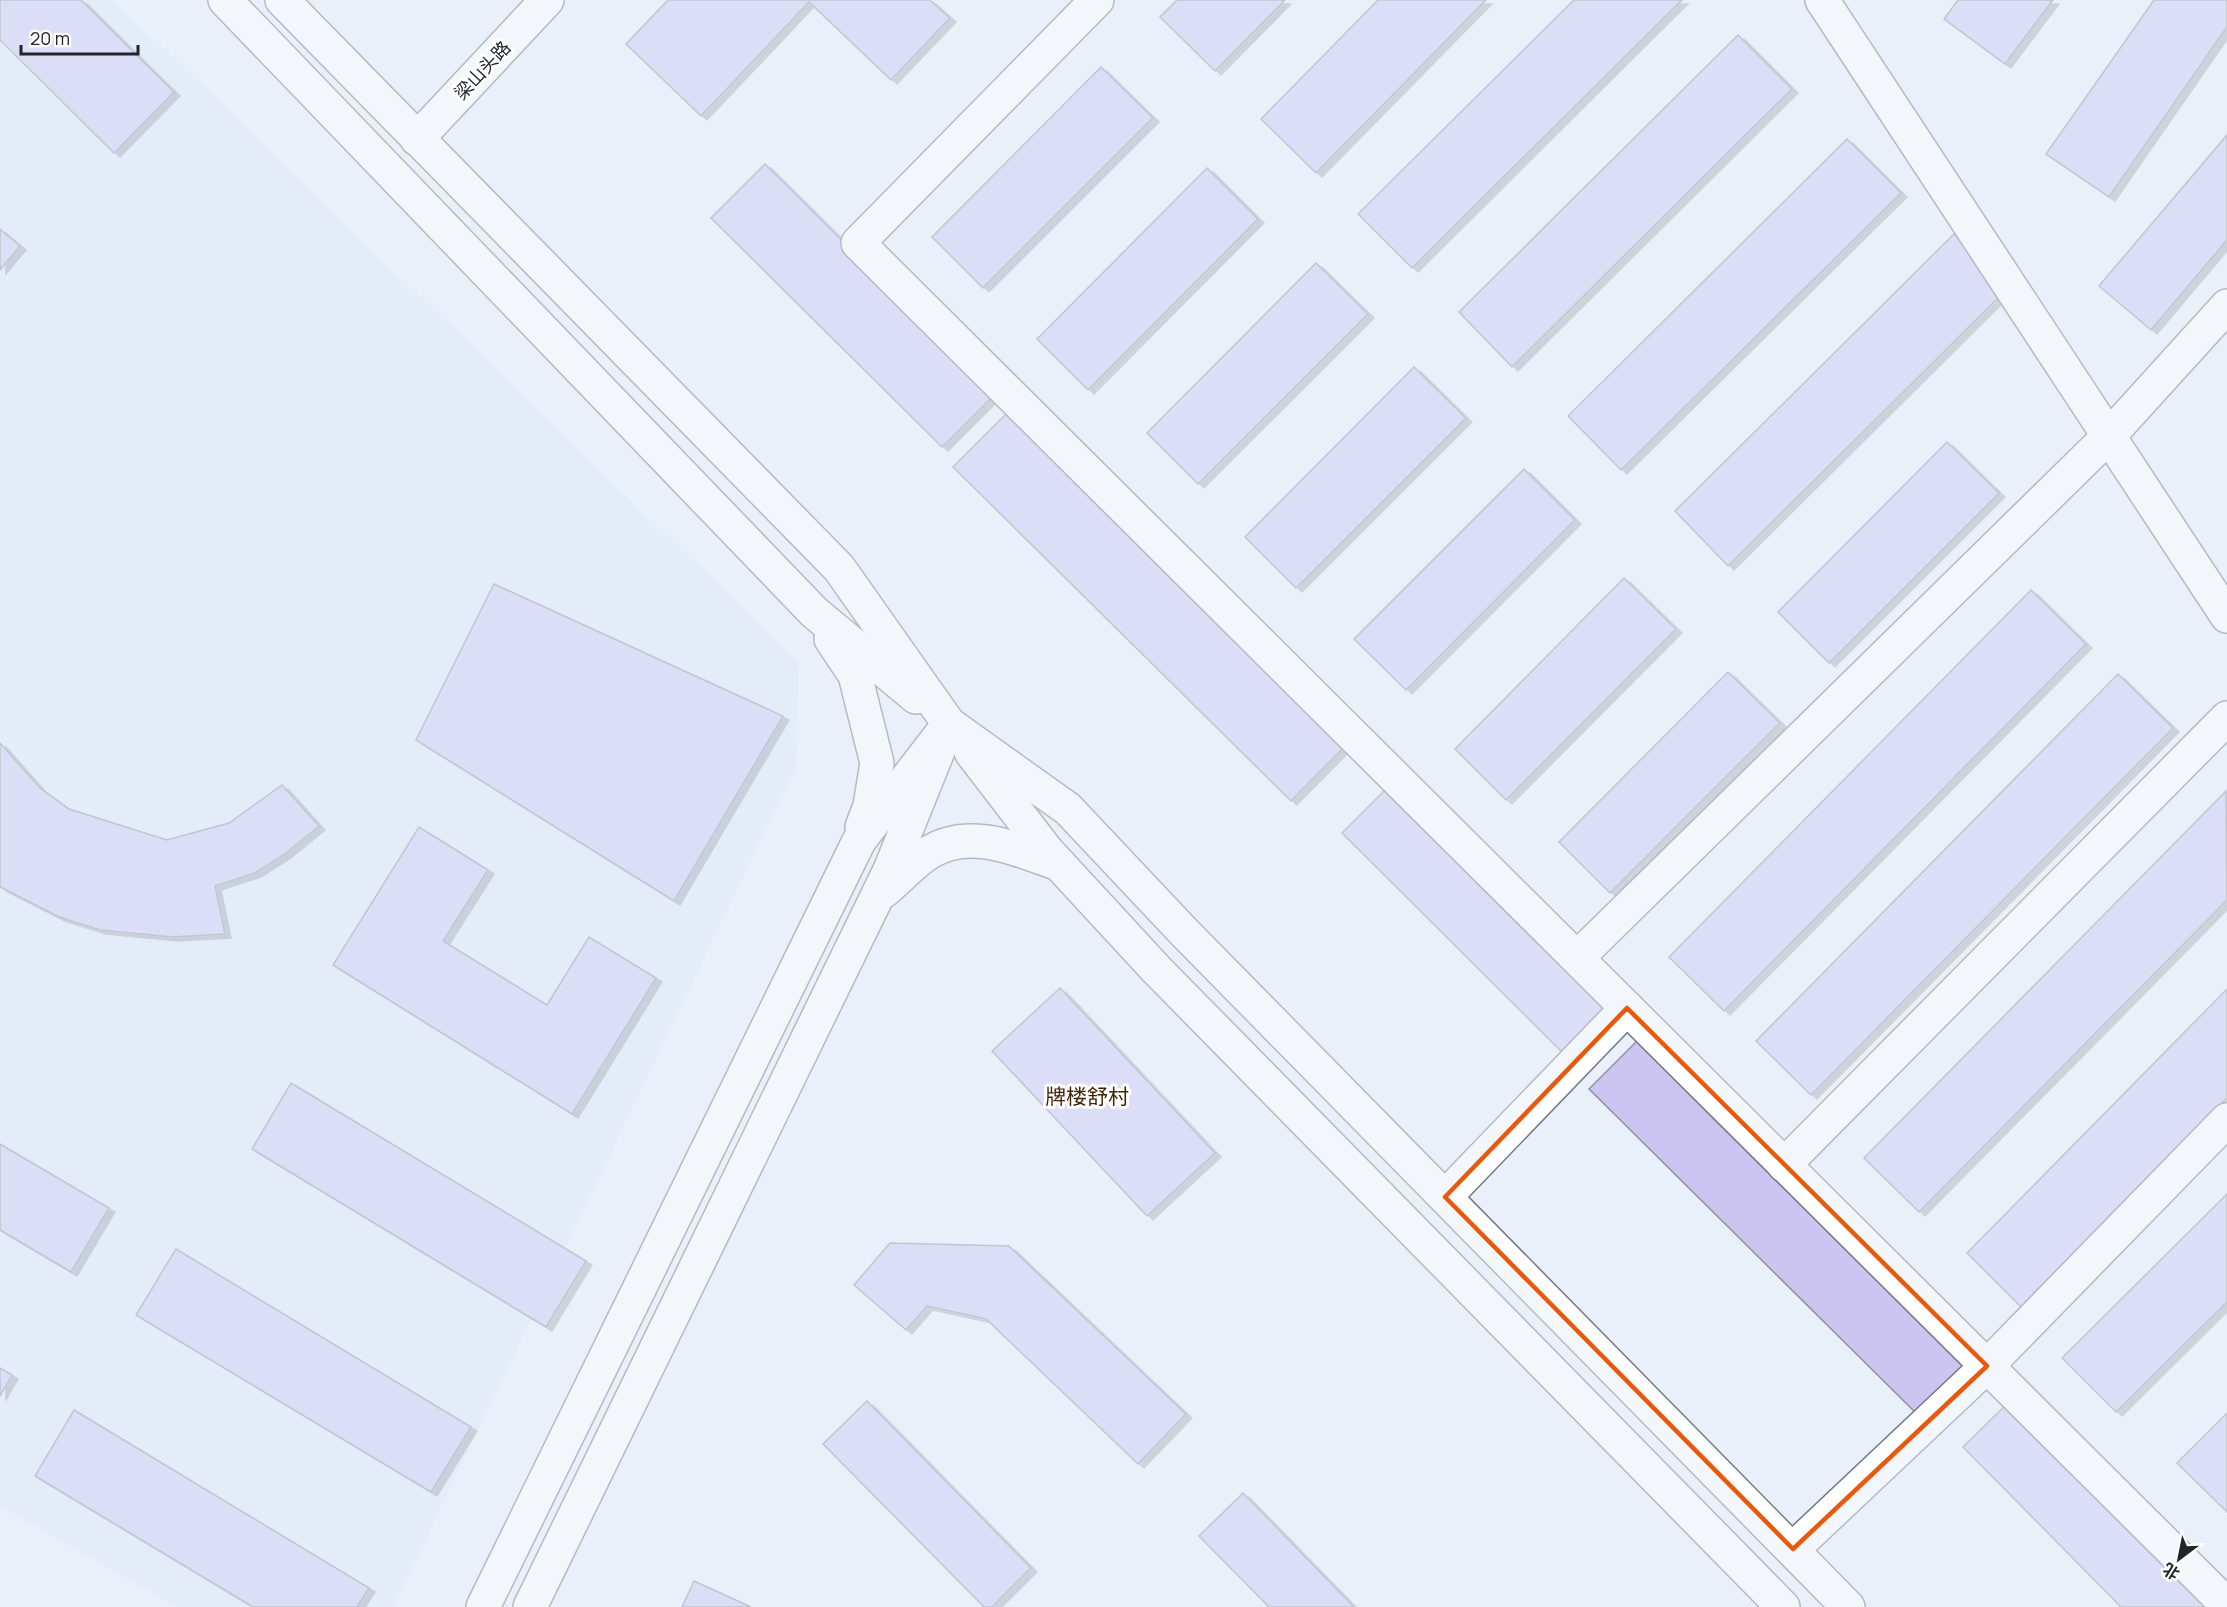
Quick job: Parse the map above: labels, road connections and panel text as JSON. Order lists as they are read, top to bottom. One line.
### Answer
{"streets":{"main road":["梁山头路"]},"districts":["牌楼舒村"],"scale_bar":"20 m","north":"bottom left"}
